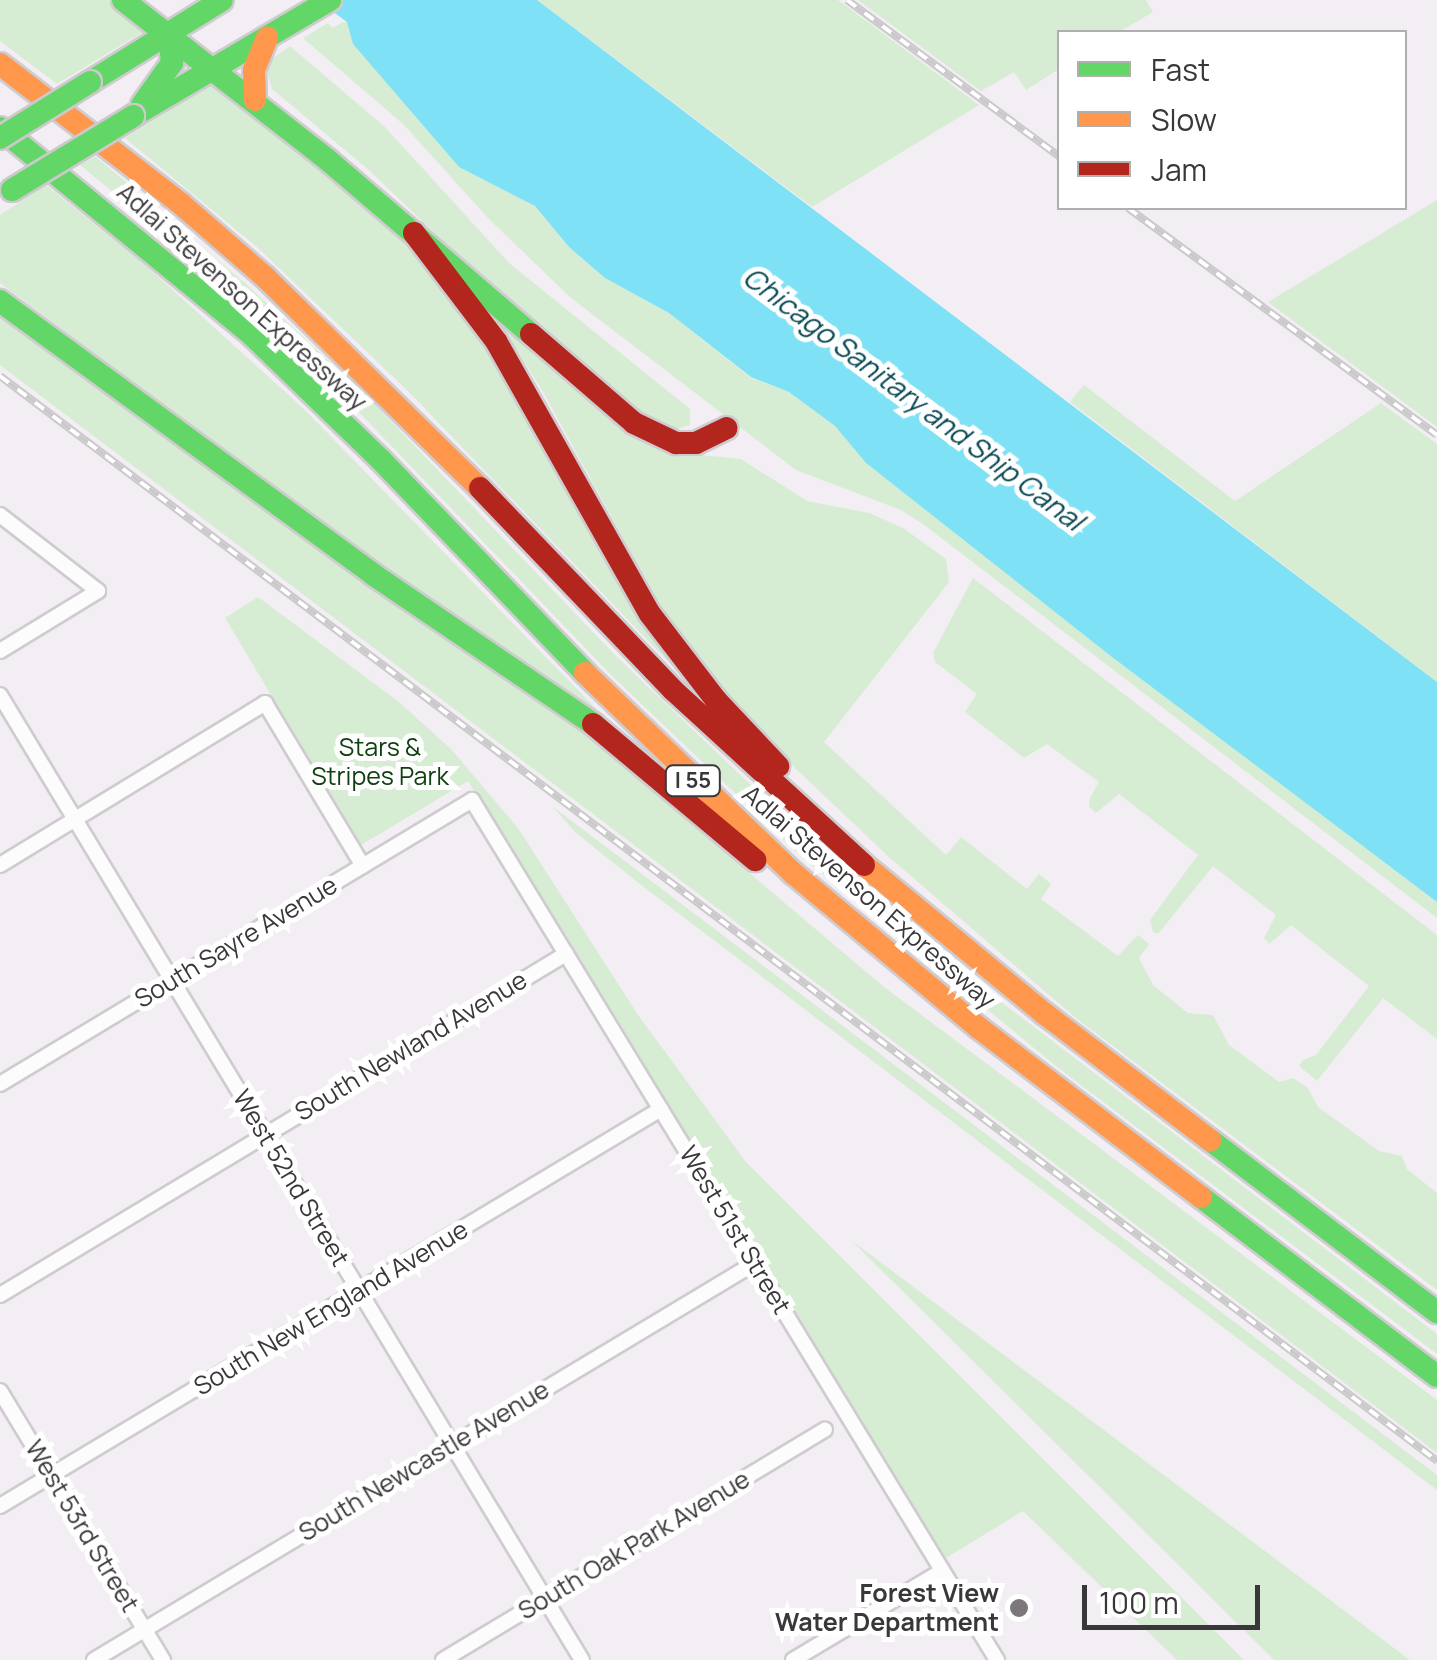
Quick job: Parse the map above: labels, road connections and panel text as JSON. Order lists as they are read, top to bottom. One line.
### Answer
{"streets":{"main road":["Adlai Stevenson Expressway","I 55"],"street":["South Sayre Avenue","South Newland Avenue","West 52nd Street","West 51st Street","South New England Avenue","South Newcastle Avenue","West 53rd Street","South Oak Park Avenue"]},"crossings":[["South Sayre Avenue","West 52nd Street"],["South Sayre Avenue","West 51st Street"],["South Newland Avenue","West 52nd Street"],["South Newland Avenue","West 51st Street"],["West 52nd Street","South New England Avenue"],["West 52nd Street","South Newcastle Avenue"],["West 52nd Street","South Oak Park Avenue"],["West 51st Street","South New England Avenue"],["West 51st Street","South Newcastle Avenue"],["South New England Avenue","West 53rd Street"],["South Newcastle Avenue","West 53rd Street"]],"water":["Chicago Sanitary and Ship Canal"],"parks":["Stars & Stripes Park"],"places":["Forest View Water Department"],"legend":["Fast","Slow","Jam"],"scale_bar":"100 m"}
